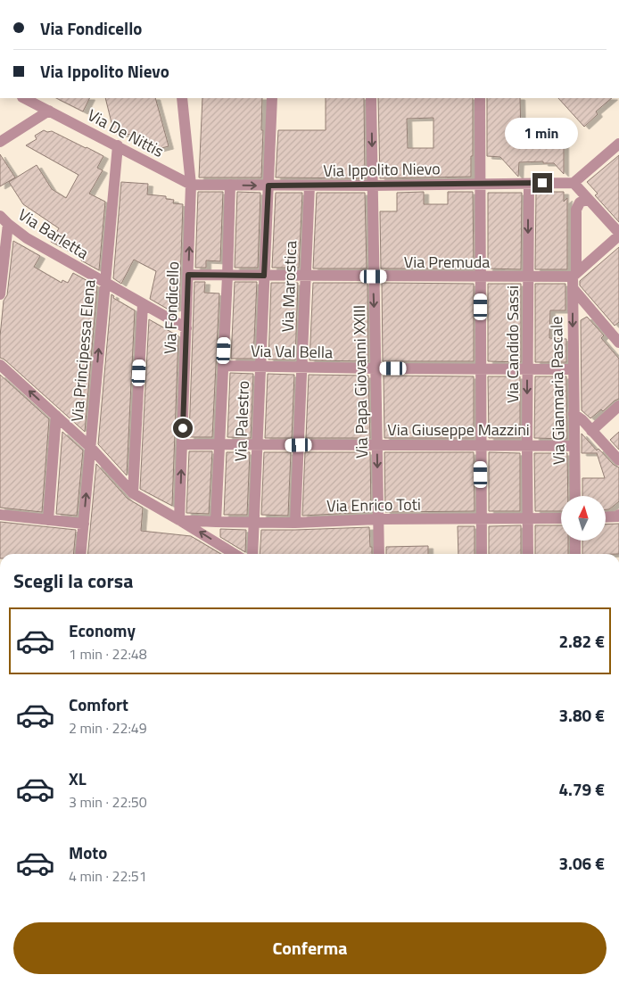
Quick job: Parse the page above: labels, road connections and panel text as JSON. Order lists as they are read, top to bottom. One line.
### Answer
{"streets":{"street":["Via De Nittis","Via Ippolito Nievo","Via Barletta","Via Premuda","Via Marostica","Via Fondicello","Via Candido Sassi","Via Principessa Elena","Via Val Bella","Via Papa Giovanni XXIII","Via Gianmaria Pascale","Via Palestro","Via Giuseppe Mazzini","Via Enrico Toti"]},"crossings":[["Via De Nittis","Via Ippolito Nievo"],["Via De Nittis","Via Fondicello"],["Via De Nittis","Via Principessa Elena"],["Via Ippolito Nievo","Via Marostica"],["Via Ippolito Nievo","Via Fondicello"],["Via Ippolito Nievo","Via Candido Sassi"],["Via Ippolito Nievo","Via Papa Giovanni XXIII"],["Via Ippolito Nievo","Via Palestro"],["Via Barletta","Via Fondicello"],["Via Barletta","Via Principessa Elena"],["Via Premuda","Via Marostica"],["Via Premuda","Via Fondicello"],["Via Premuda","Via Candido Sassi"],["Via Premuda","Via Papa Giovanni XXIII"],["Via Premuda","Via Gianmaria Pascale"],["Via Premuda","Via Palestro"],["Via Marostica","Via Val Bella"],["Via Marostica","Via Giuseppe Mazzini"],["Via Marostica","Via Enrico Toti"],["Via Fondicello","Via Giuseppe Mazzini"],["Via Fondicello","Via Enrico Toti"],["Via Candido Sassi","Via Val Bella"],["Via Candido Sassi","Via Giuseppe Mazzini"],["Via Candido Sassi","Via Enrico Toti"],["Via Val Bella","Via Papa Giovanni XXIII"],["Via Val Bella","Via Gianmaria Pascale"],["Via Val Bella","Via Palestro"],["Via Papa Giovanni XXIII","Via Giuseppe Mazzini"],["Via Papa Giovanni XXIII","Via Enrico Toti"],["Via Gianmaria Pascale","Via Giuseppe Mazzini"],["Via Palestro","Via Giuseppe Mazzini"],["Via Palestro","Via Enrico Toti"]],"one_way":["Via Papa Giovanni XXIII"],"north":"top","page":{"banner":["Via Fondicello","Via Ippolito Nievo"],"bubble":"1 min","heading":"Scegli la corsa","list":[{"name":"Economy","note":"1 min · 22:48","value":"2.82 €"},{"name":"Comfort","note":"2 min · 22:49","value":"3.80 €"},{"name":"XL","note":"3 min · 22:50","value":"4.79 €"},{"name":"Moto","note":"4 min · 22:51","value":"3.06 €"}],"buttons":"Conferma"}}
